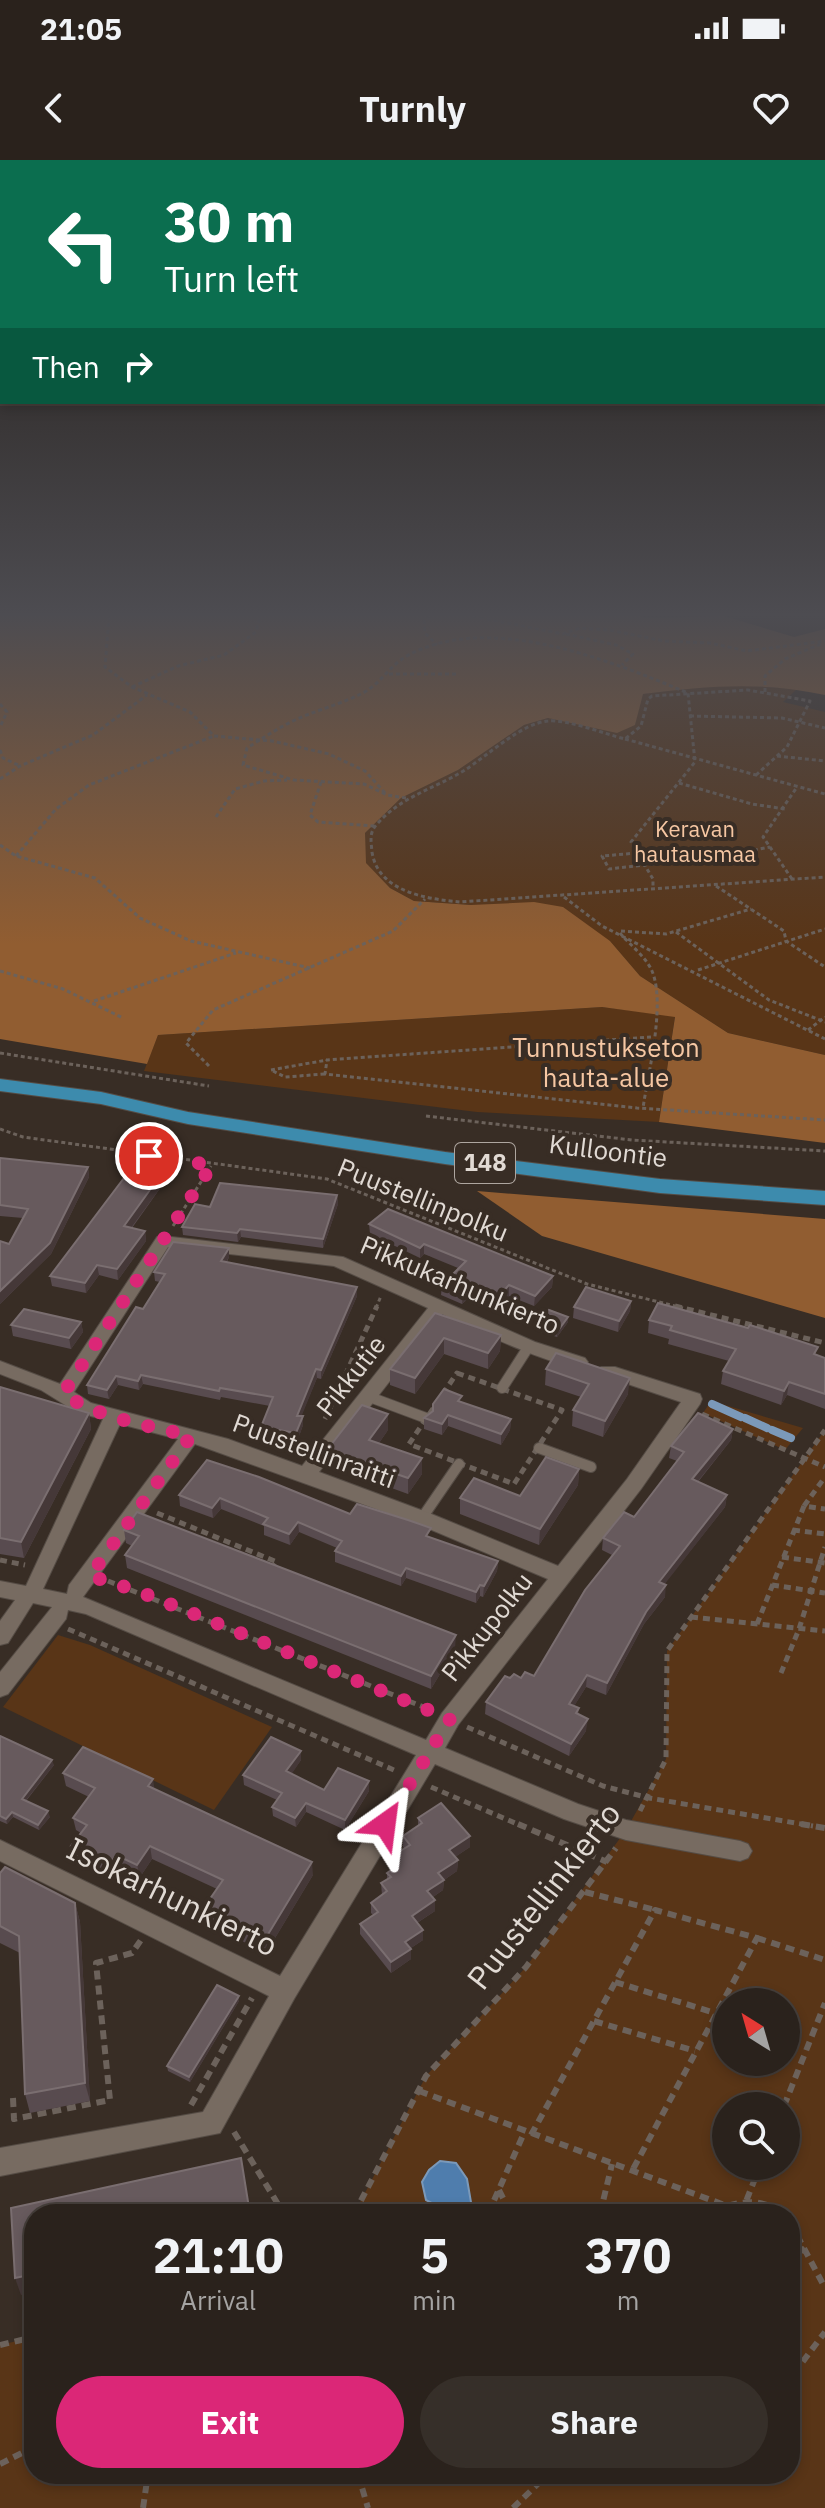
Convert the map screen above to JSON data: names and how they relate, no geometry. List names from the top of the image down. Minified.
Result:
{"streets":{"main road":["Kulloontie","148"],"street":["Pikkukarhunkierto","Pikkutie","Puustellinraitti","Pikkupolku","Isokarhunkierto"],"path":["Puustellinpolku","Puustellinkierto"]},"crossings":[["Pikkukarhunkierto","Pikkutie"],["Pikkukarhunkierto","Puustellinraitti"],["Pikkukarhunkierto","Pikkupolku"],["Pikkutie","Puustellinraitti"],["Puustellinraitti","Pikkupolku"],["Pikkupolku","Isokarhunkierto"]],"parks":["Keravan hautausmaa","Tunnustukseton hauta-alue"],"north":"top left","page":{"status":"21:05","header":"Turnly","turn":["30 m","Turn left"],"then":"Then","eta":["21:10","Arrival","5","min","370","m"],"buttons":["Exit","Share"]}}
